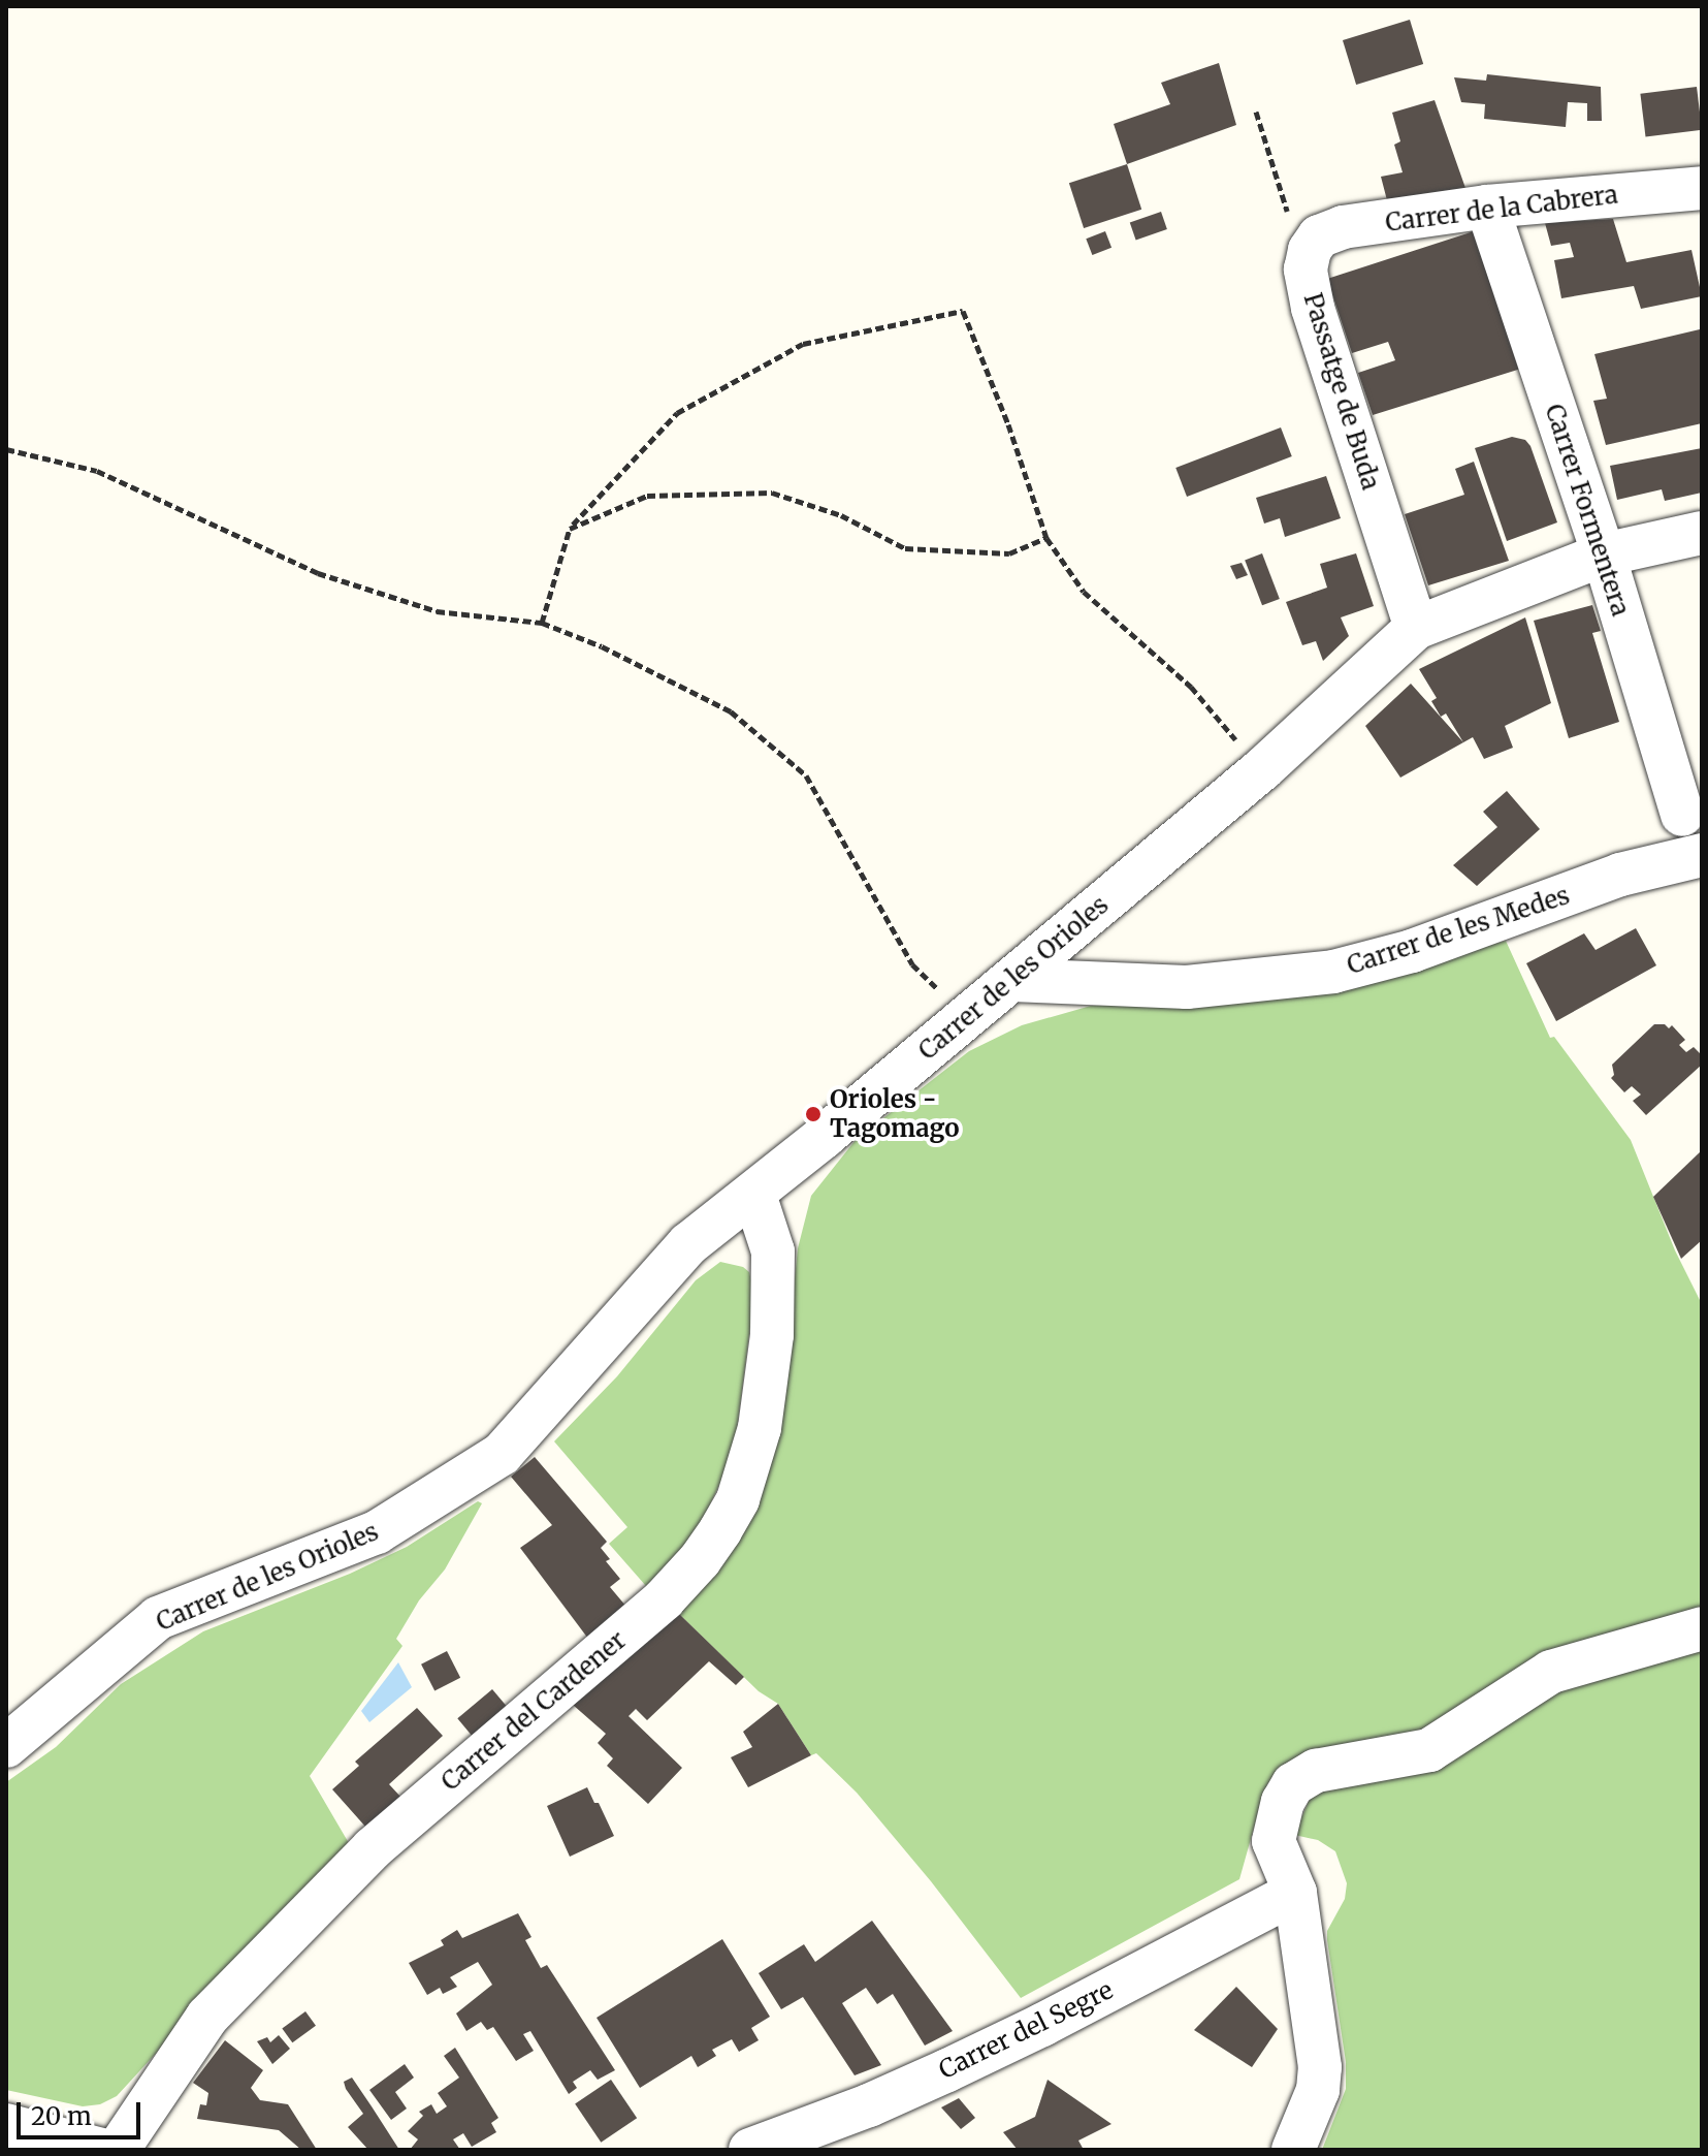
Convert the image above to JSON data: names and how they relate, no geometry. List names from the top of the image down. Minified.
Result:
{"streets":{"street":["Carrer de la Cabrera","Passatge de Buda","Carrer Formentera","Carrer de les Medes","Carrer de les Orioles","Carrer del Cardener","Carrer del Segre"]},"crossings":[["Carrer de la Cabrera","Passatge de Buda"],["Carrer de la Cabrera","Carrer Formentera"],["Passatge de Buda","Carrer de les Orioles"],["Carrer Formentera","Carrer de les Medes"],["Carrer Formentera","Carrer de les Orioles"],["Carrer de les Medes","Carrer de les Orioles"],["Carrer de les Orioles","Carrer del Cardener"]],"places":["Orioles - Tagomago"],"scale_bar":"20 m"}
